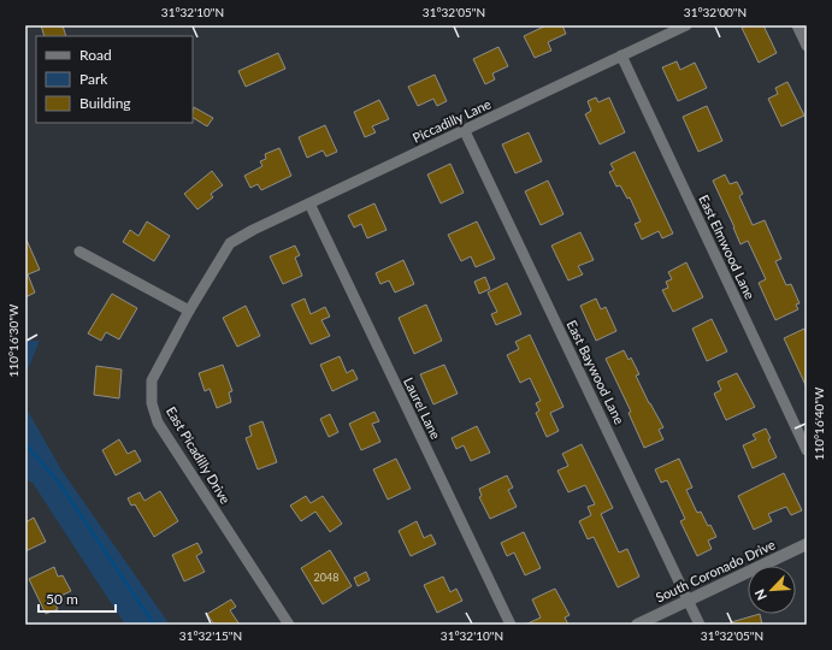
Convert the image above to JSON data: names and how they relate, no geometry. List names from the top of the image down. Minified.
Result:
{"streets":{"street":["Piccadilly Lane","East Elmwood Lane","East Baywood Lane","Laurel Lane","East Picadilly Drive","South Coronado Drive"]},"crossings":[["Piccadilly Lane","East Elmwood Lane"],["Piccadilly Lane","East Baywood Lane"],["Piccadilly Lane","Laurel Lane"],["Piccadilly Lane","East Picadilly Drive"],["East Baywood Lane","South Coronado Drive"]],"house_numbers":["2048"],"legend":["Road","Park","Building"],"scale_bar":"50 m","north":"bottom left","coordinates":["31°32'10\"N","31°32'05\"N","31°32'00\"N","110°16'30\"W","110°16'40\"W","31°32'15\"N"]}
